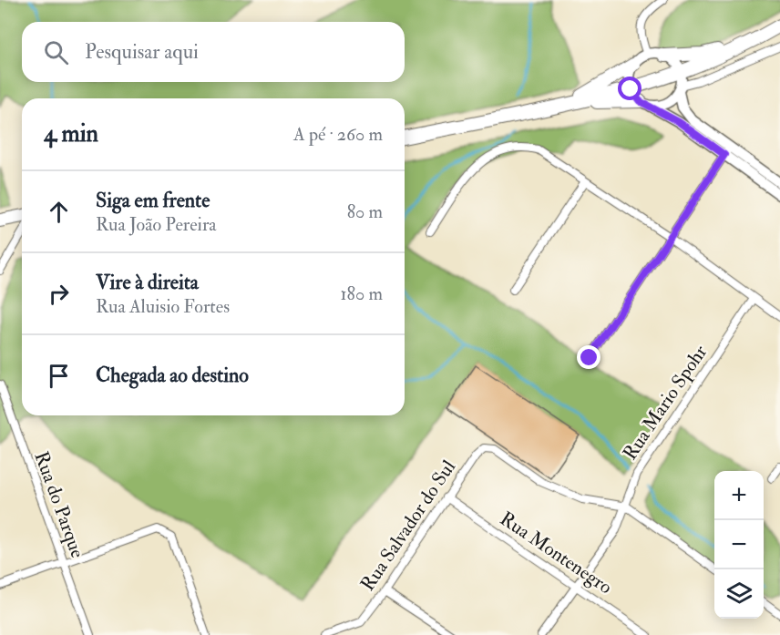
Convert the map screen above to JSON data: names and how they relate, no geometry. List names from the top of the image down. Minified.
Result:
{"streets":{"street":["Rua Mario Spohr","Rua do Parque","Rua Salvador do Sul","Rua Montenegro"]},"crossings":[["Rua Mario Spohr","Rua Salvador do Sul"],["Rua Mario Spohr","Rua Montenegro"],["Rua Salvador do Sul","Rua Montenegro"]],"page":{"search":"Pesquisar aqui","heading":["4 min","A pé · 260 m"],"list":[["Siga em frente","Rua João Pereira","80 m"],["Vire à direita","Rua Aluisio Fortes","180 m"],"Chegada ao destino"],"map_buttons":["+","−"]}}
